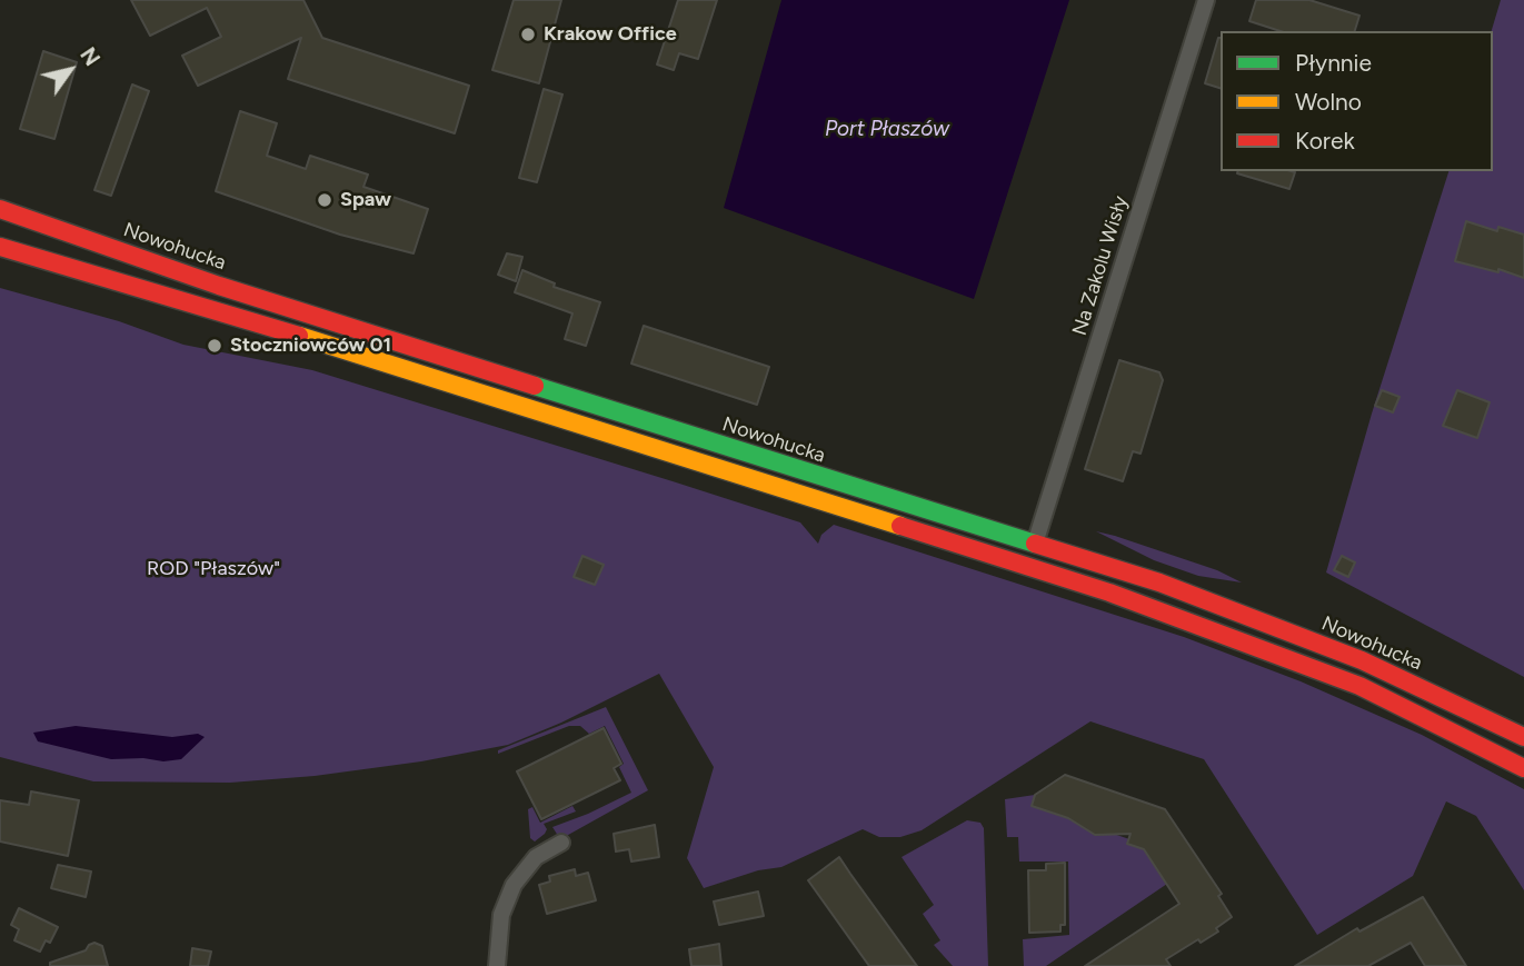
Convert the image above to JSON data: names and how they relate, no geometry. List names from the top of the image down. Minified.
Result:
{"streets":{"main road":["Nowohucka"],"street":["Na Zakolu Wisły"]},"crossings":[["Nowohucka","Na Zakolu Wisły"]],"water":["Port Płaszów"],"parks":["ROD \"Płaszów\""],"places":["Krakow Office","Spaw","Stoczniowców 01"],"legend":["Płynnie","Wolno","Korek"],"north":"top right"}
